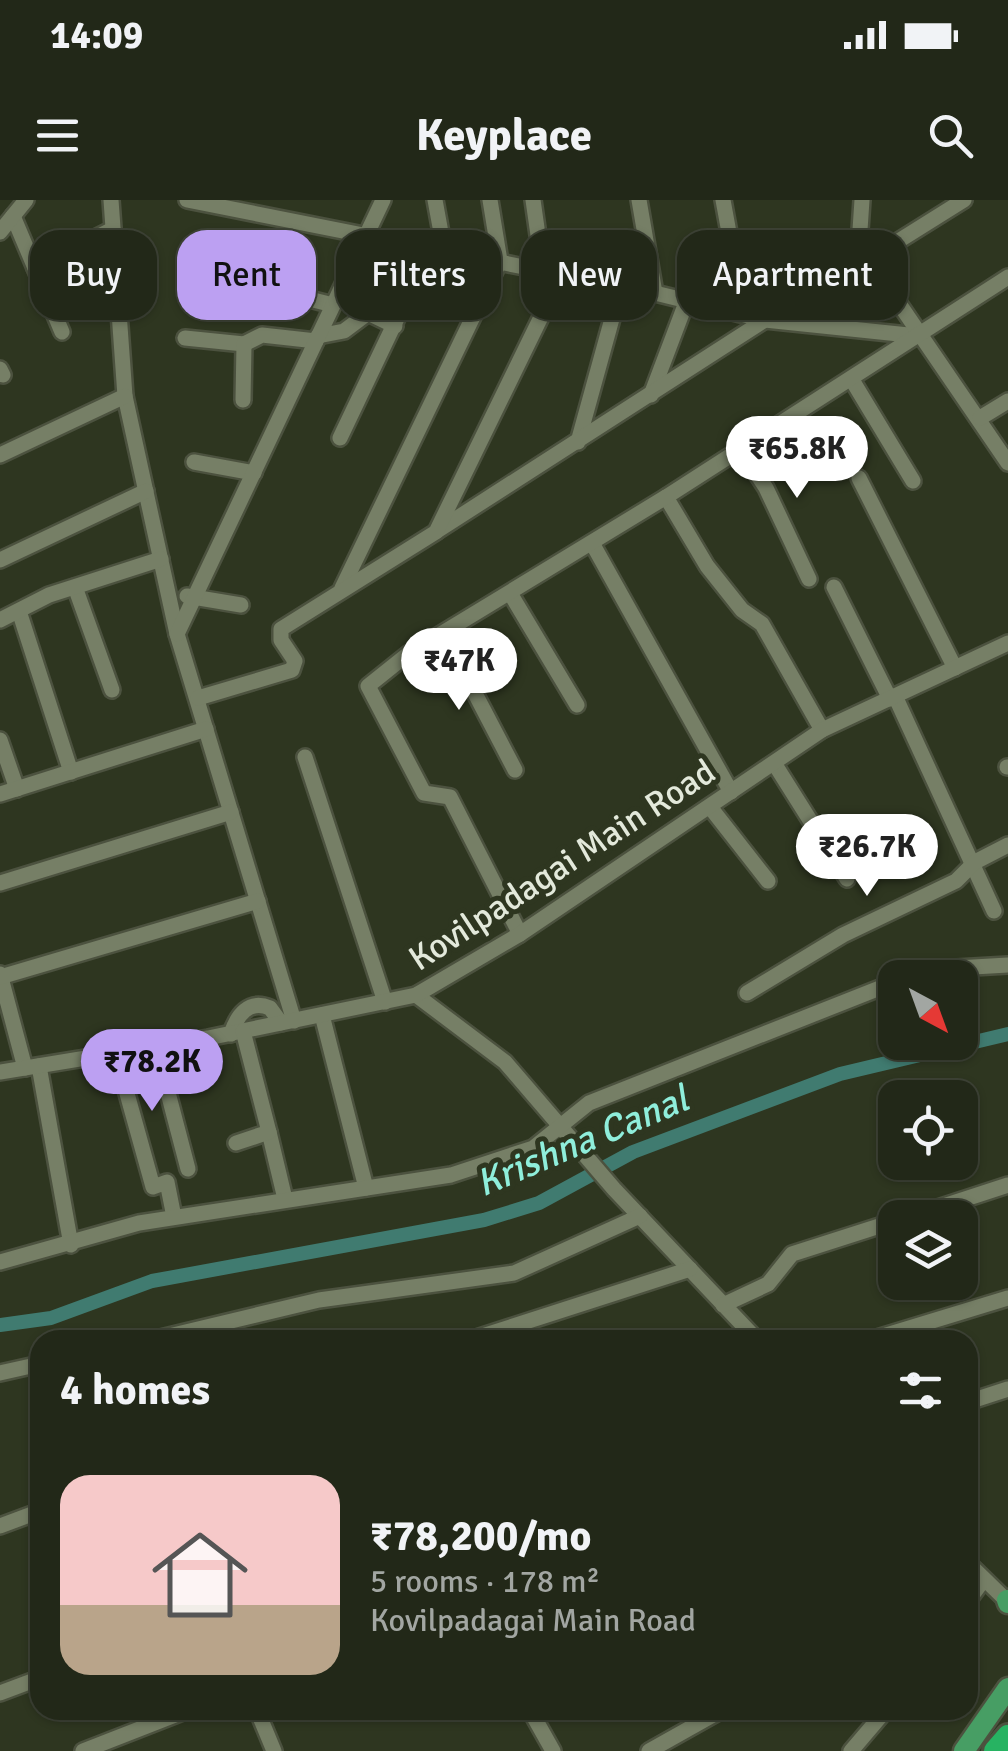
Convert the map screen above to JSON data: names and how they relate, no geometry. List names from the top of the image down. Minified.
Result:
{"streets":{"street":["Kovilpadagai Main Road"]},"water":["Krishna Canal"],"north":"bottom right","page":{"status":"14:09","header":"Keyplace","chip":["Buy","Rent","Filters","New","Apartment"],"price":["₹65.8K","₹47K","₹26.7K","₹78.2K"],"heading":"4 homes","list":[{"name":"₹78,200/mo","note":"5 rooms · 178 m² · Kovilpadagai Main Road"}]}}
